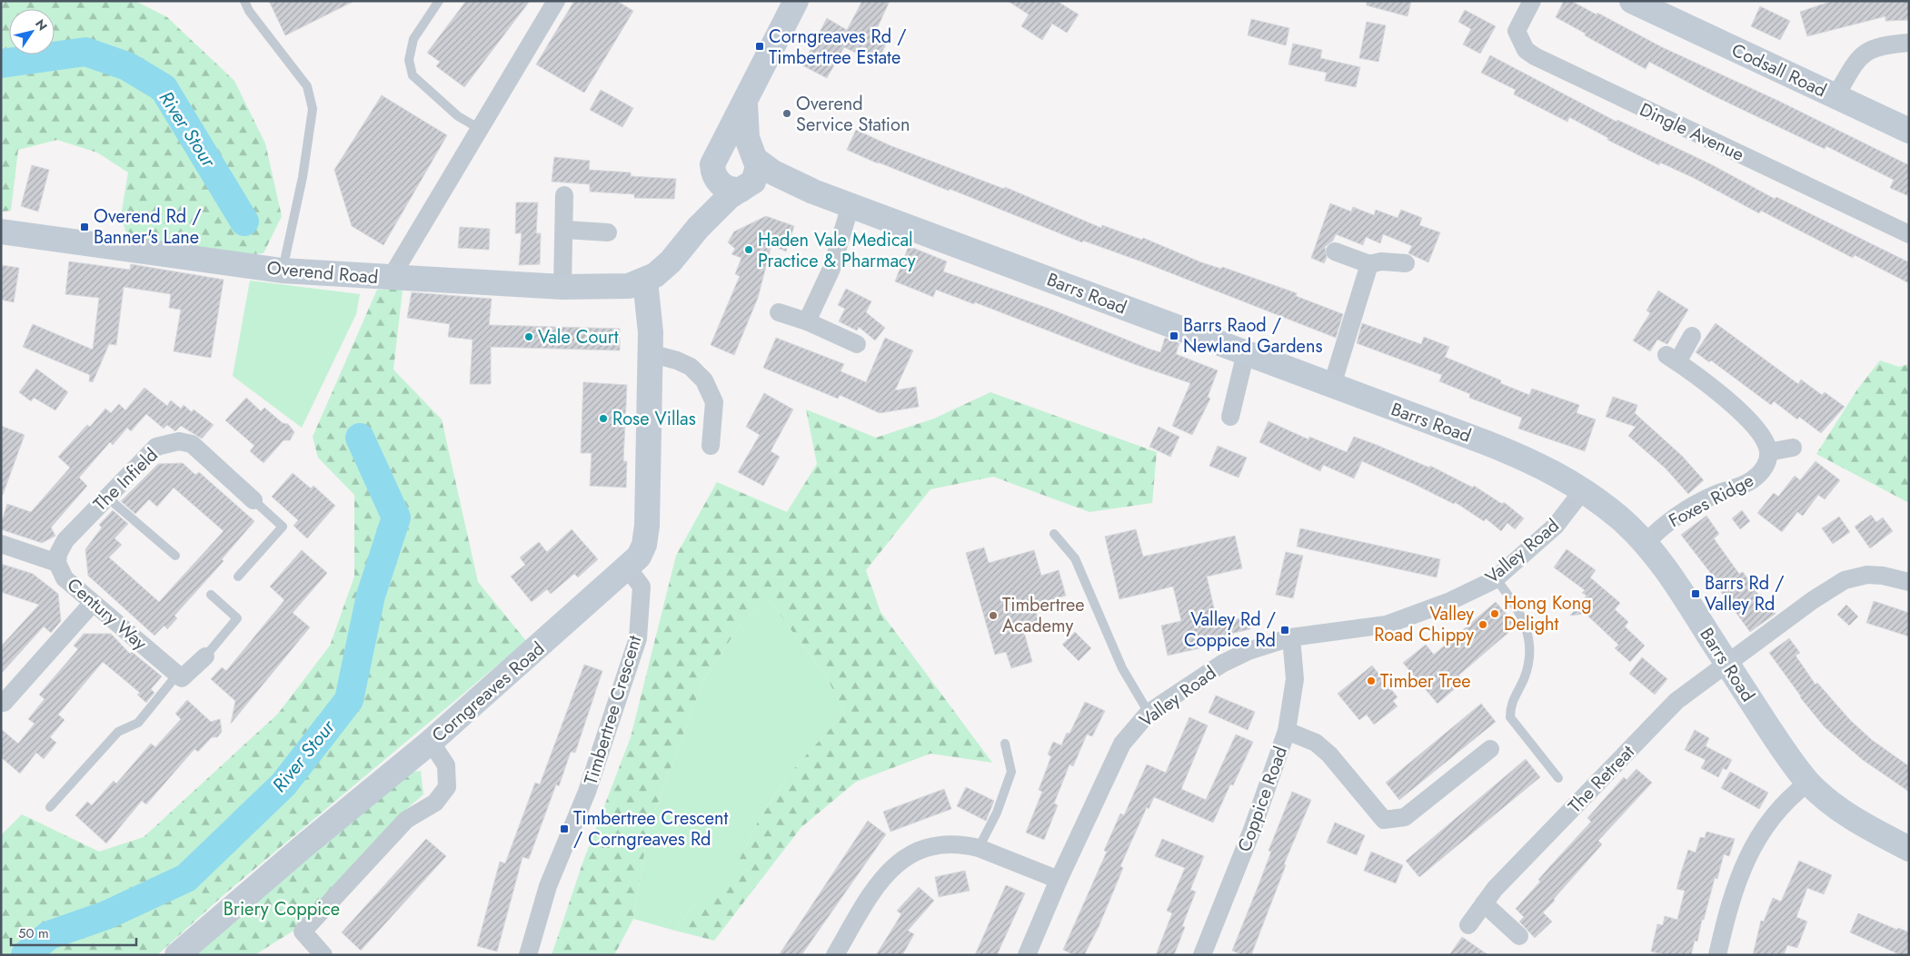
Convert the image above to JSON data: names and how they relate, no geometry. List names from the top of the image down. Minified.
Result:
{"streets":{"street":["Codsall Road","Dingle Avenue","Overend Road","Barrs Road","The Infield","Foxes Ridge","Valley Road","Century Way","Corngreaves Road","Timbertree Crescent","The Retreat","Coppice Road"]},"crossings":[["Overend Road","Corngreaves Road"],["Barrs Road","Foxes Ridge"],["Barrs Road","Valley Road"],["Barrs Road","The Retreat"],["The Infield","Century Way"],["Valley Road","Coppice Road"],["Corngreaves Road","Timbertree Crescent"]],"water":["River Stour"],"parks":["Briery Coppice"],"places":{"transit":["Corngreaves Rd / Timbertree Estate","Overend Rd / Banner's Lane","Barrs Raod / Newland Gardens","Barrs Rd / Valley Rd","Valley Rd / Coppice Rd","Timbertree Crescent / Corngreaves Rd"],"other":["Overend Service Station","Haden Vale Medical Practice & Pharmacy","Vale Court","Rose Villas","Hong Kong Delight","Timbertree Academy","Valley Road Chippy","Timber Tree"]},"scale_bar":"50 m","north":"top right"}
